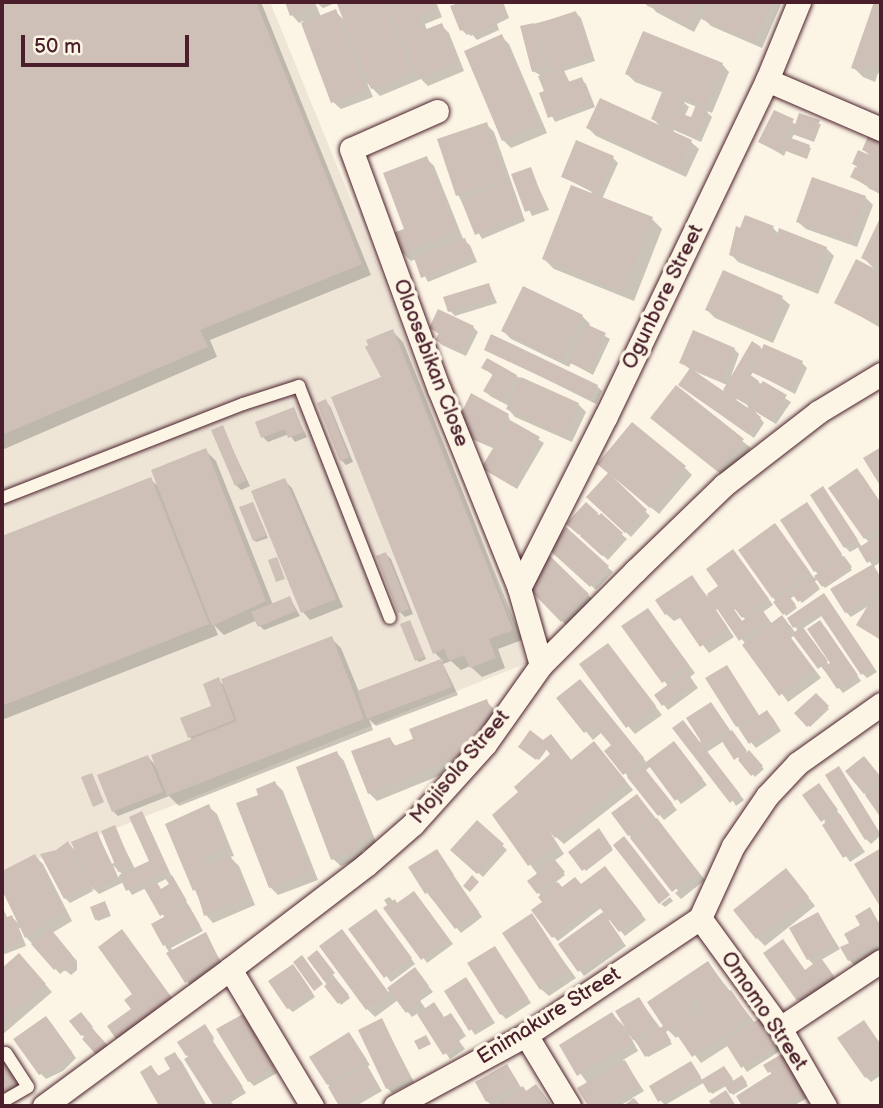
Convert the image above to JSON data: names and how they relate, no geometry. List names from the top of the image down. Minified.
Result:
{"streets":{"street":["Ogunbore Street","Olaosebikan Close","Mojisola Street","Omomo Street","Enimakure Street"]},"crossings":[["Ogunbore Street","Olaosebikan Close"],["Olaosebikan Close","Mojisola Street"],["Omomo Street","Enimakure Street"]],"scale_bar":"50 m"}
